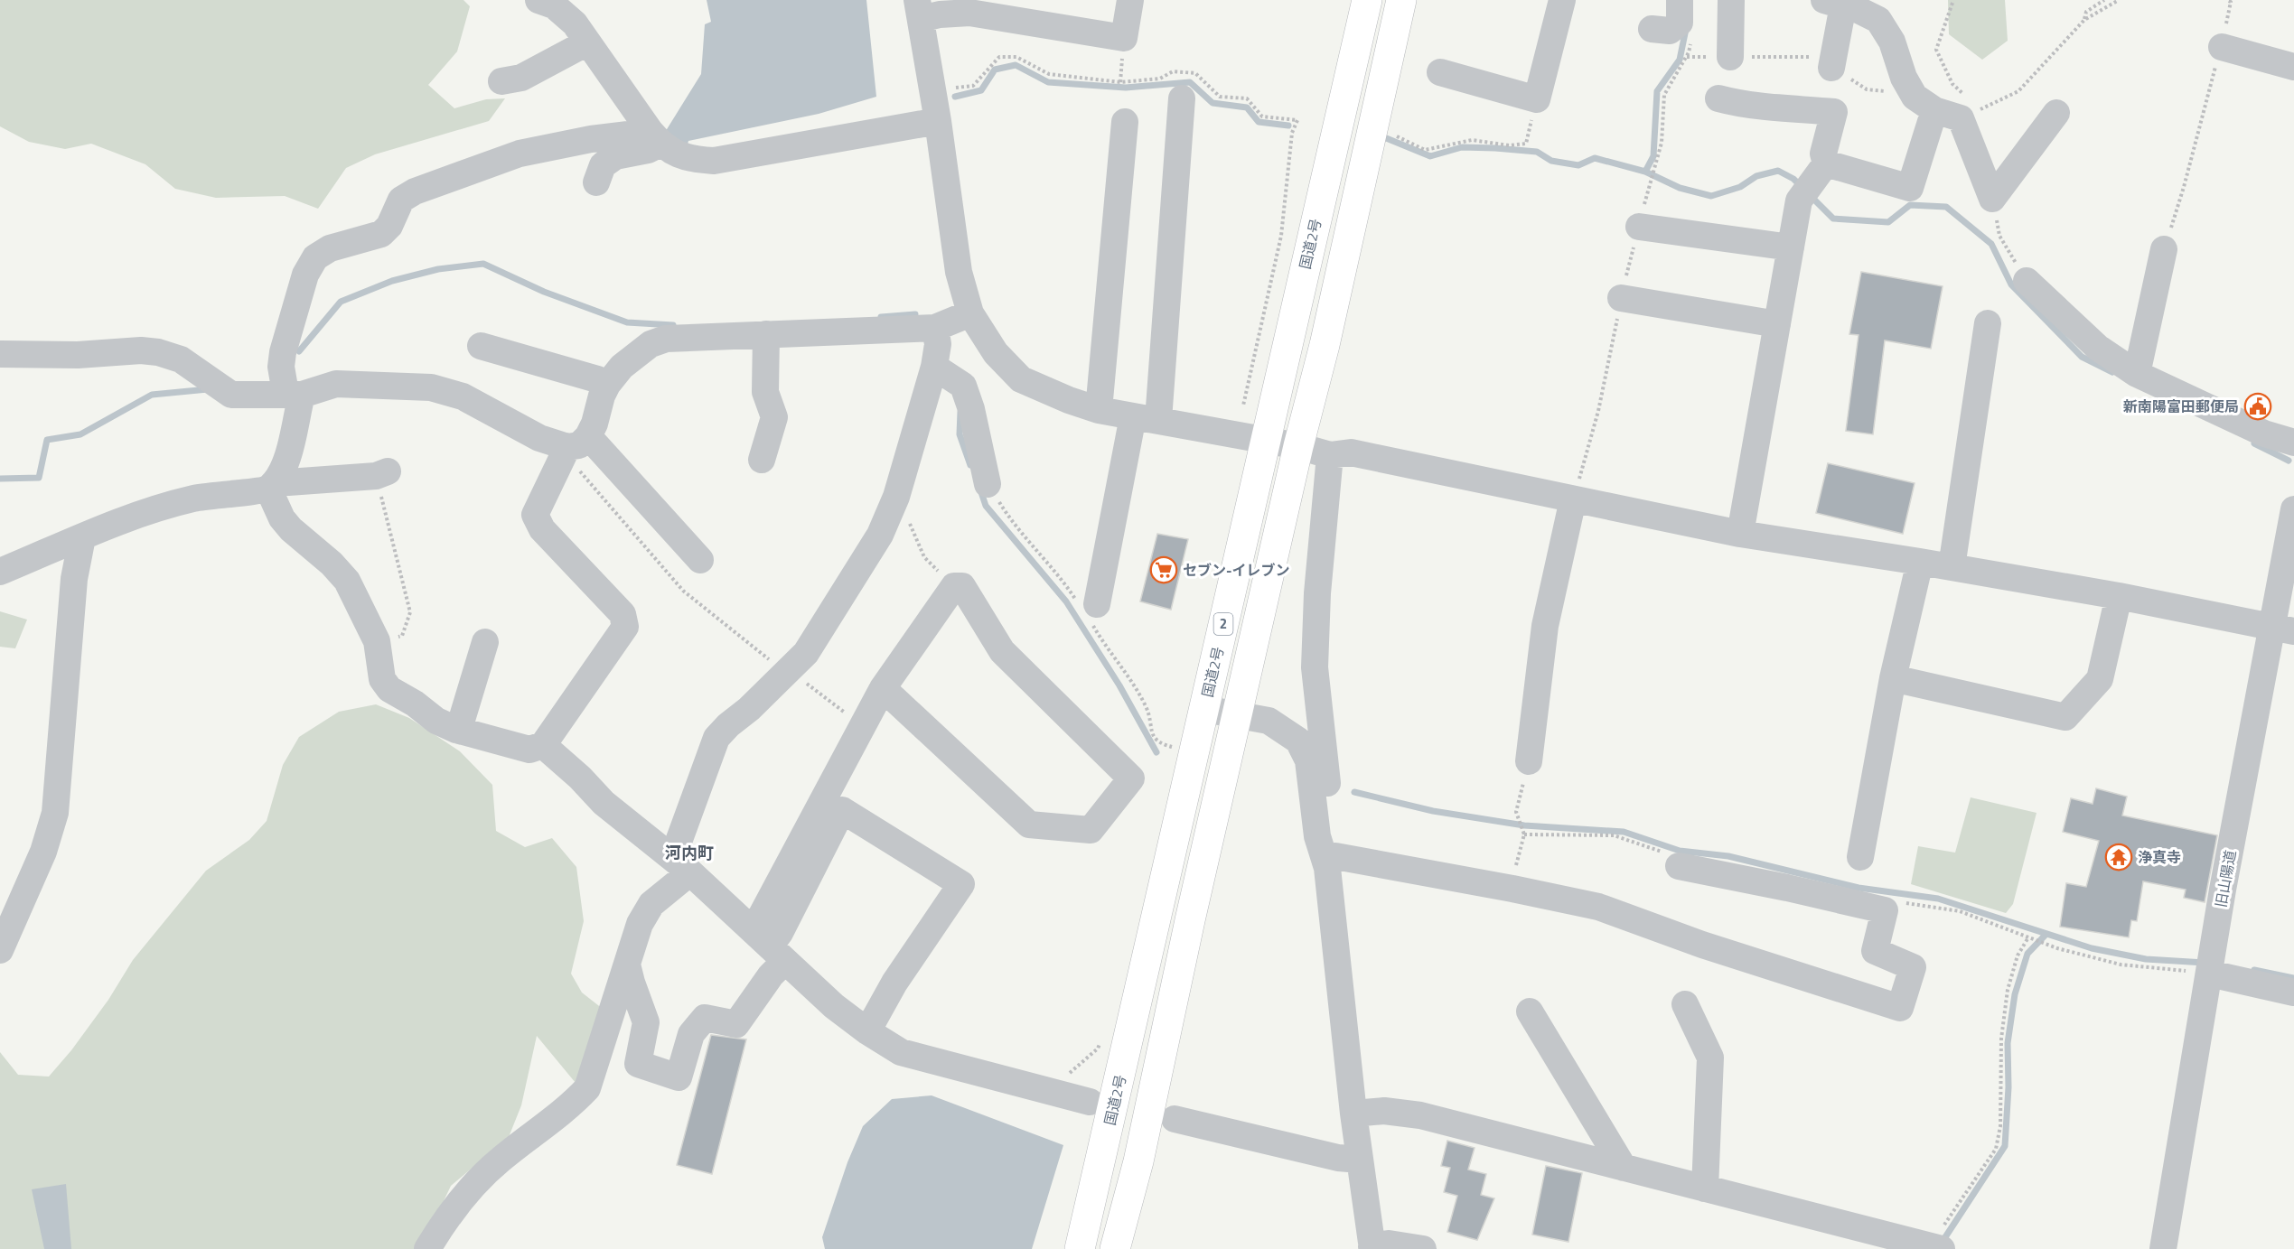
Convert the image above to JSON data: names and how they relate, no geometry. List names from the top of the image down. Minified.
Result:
{"streets":{"highway":["国道2号","2"],"street":["旧山陽道"]},"districts":["河内町"],"places":{"public building":["新南陽富田郵便局"],"supermarket":["セブン-イレブン"],"temple":["浄真寺"]}}
